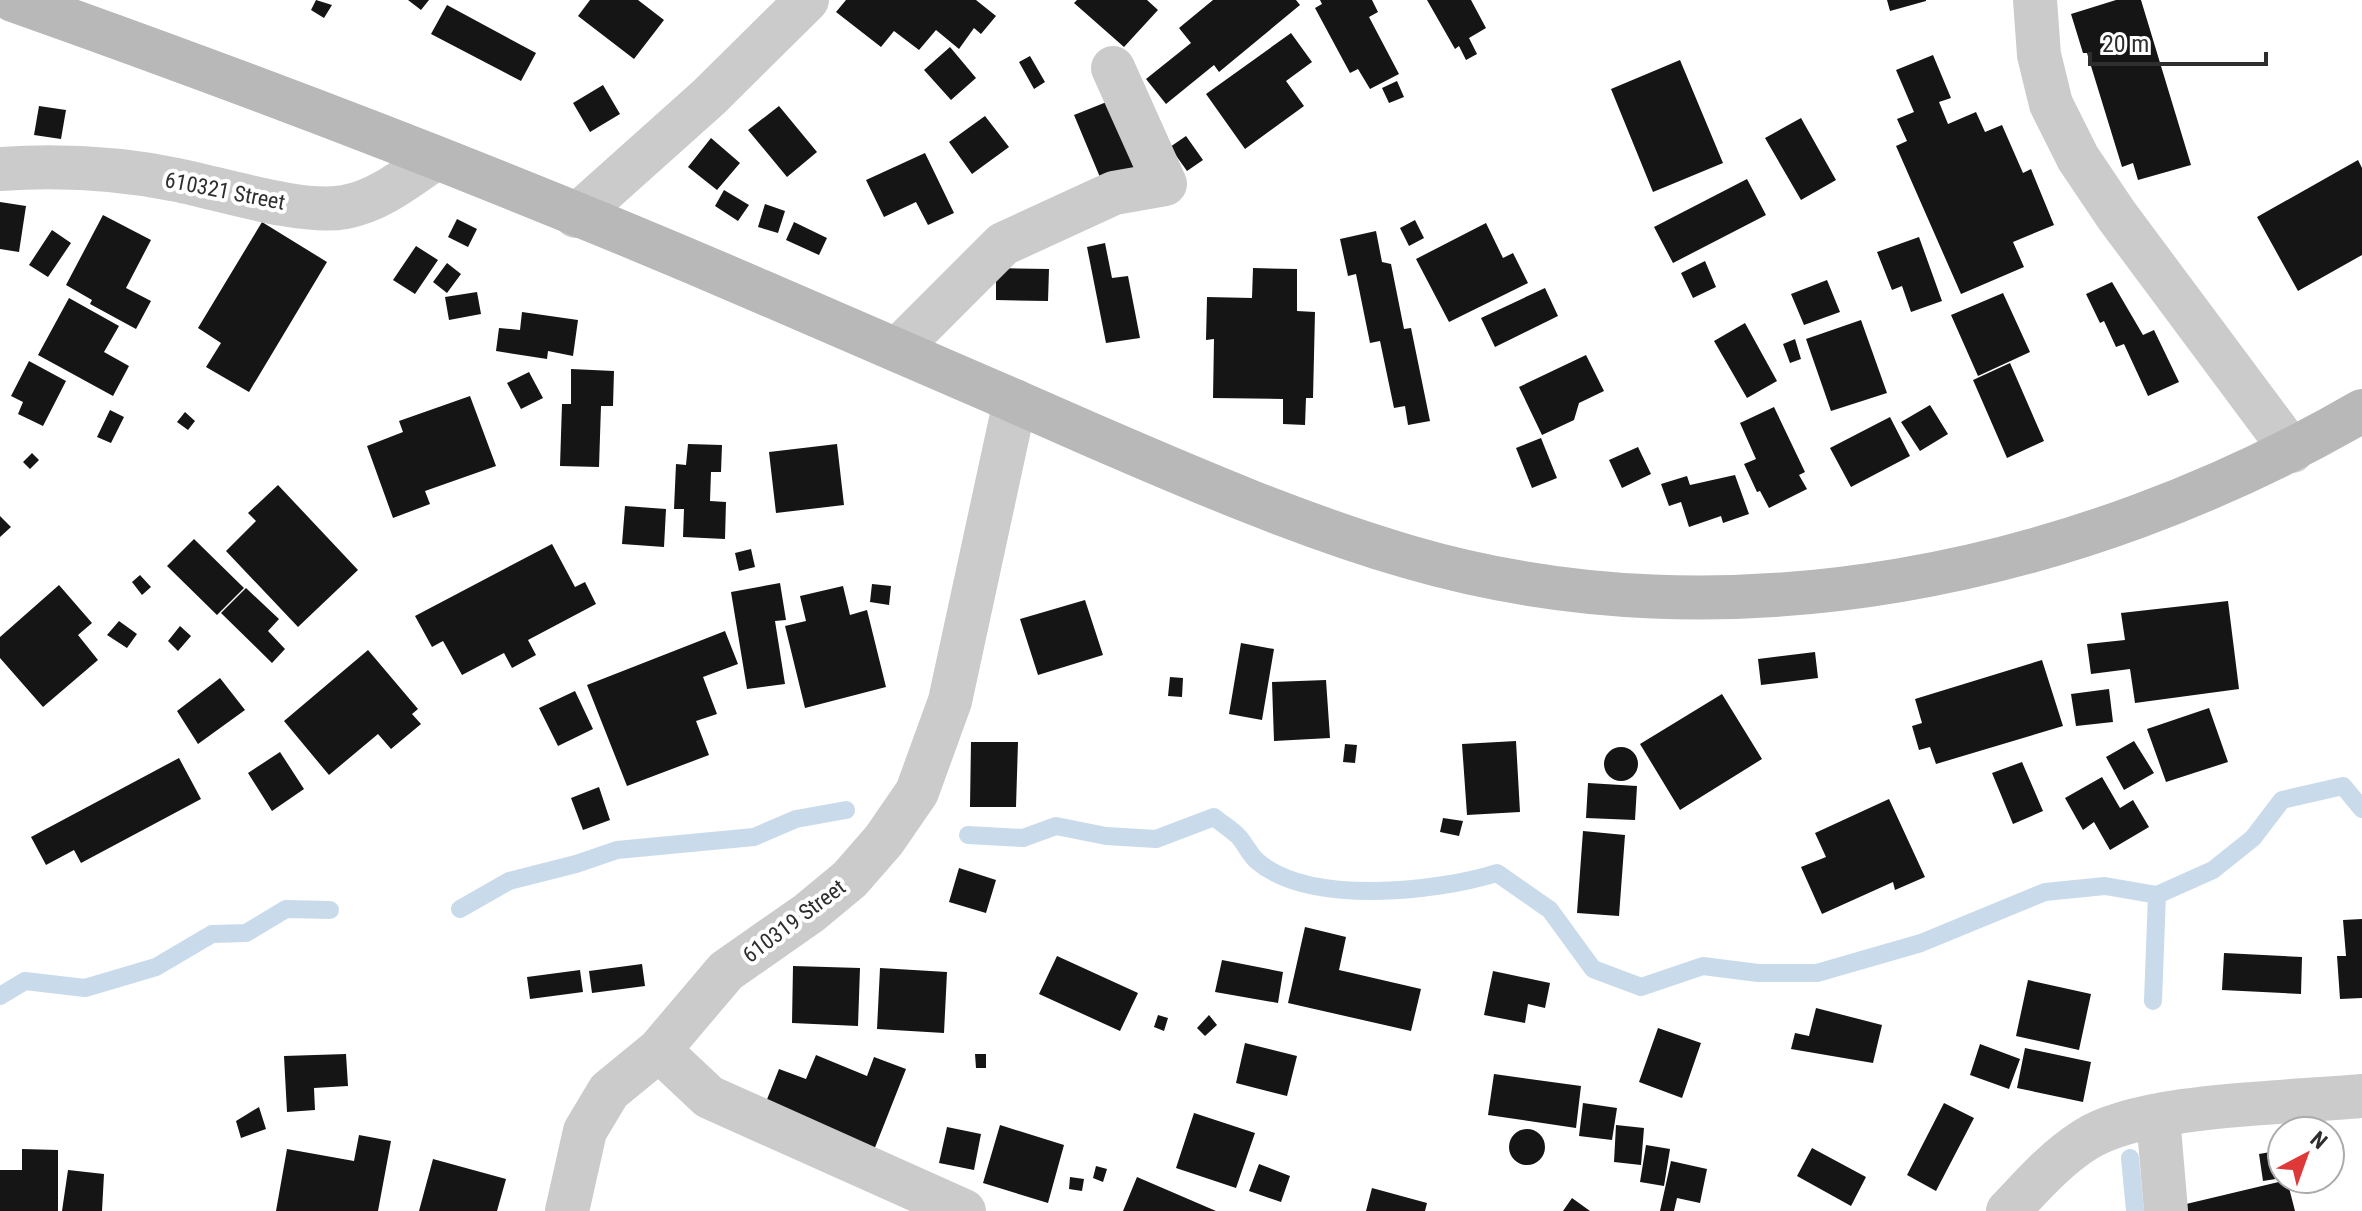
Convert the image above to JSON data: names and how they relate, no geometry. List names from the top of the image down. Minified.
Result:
{"streets":{"street":["610321 Street","610319 Street"]},"scale_bar":"20 m","north":"top right"}
